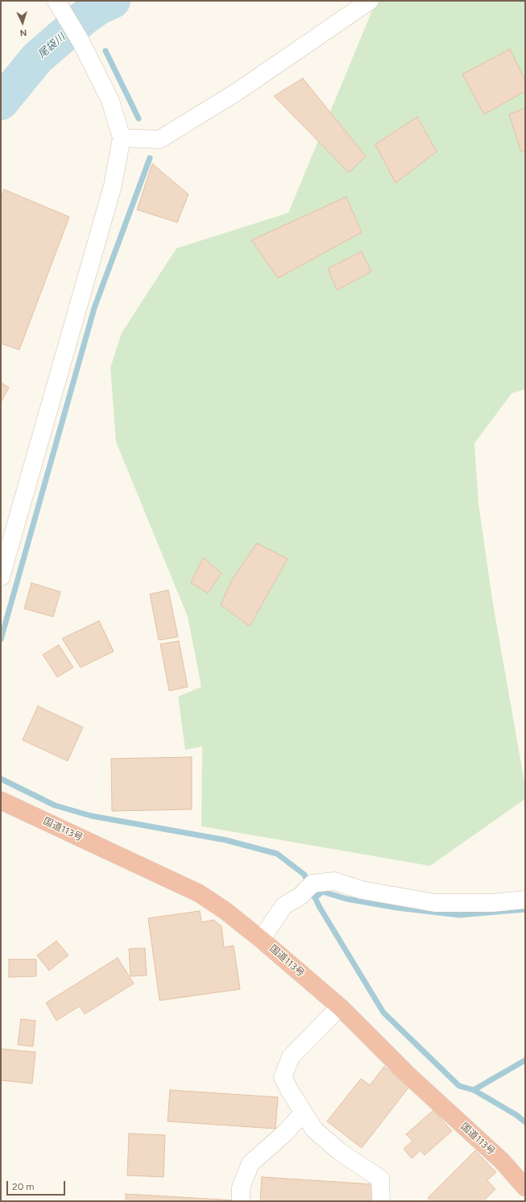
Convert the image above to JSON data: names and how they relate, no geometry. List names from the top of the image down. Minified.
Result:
{"streets":{"highway":["国道113号"]},"water":["尾袋川"],"scale_bar":"20 m","north":"bottom"}
